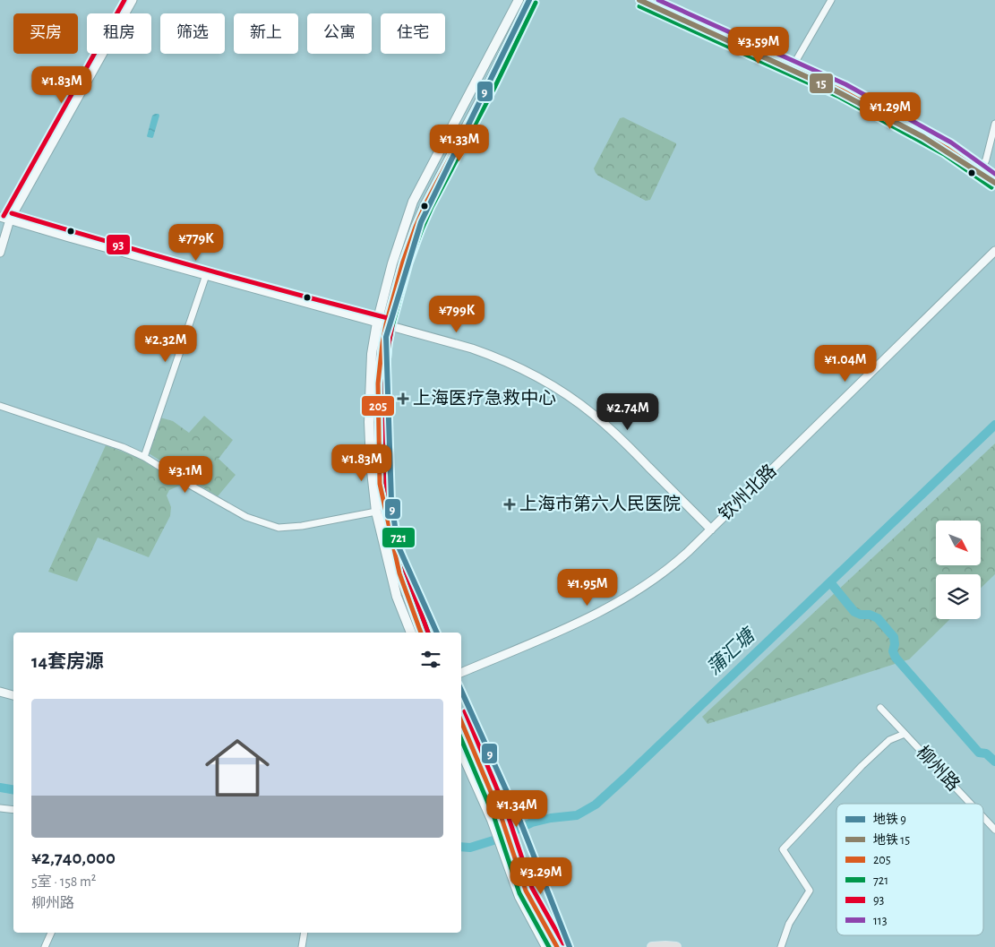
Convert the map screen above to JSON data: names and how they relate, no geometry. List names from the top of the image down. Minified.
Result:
{"streets":{"street":["钦州北路","柳州路"]},"water":["蒲汇塘"],"places":{"health":["上海医疗急救中心","上海市第六人民医院"]},"lines":["metro line 9","metro line 15","transit line 205","transit line 93","transit line 113","transit line 721"],"legend":["地铁 9","地铁 15","205","721","93","113"],"north":"bottom right","page":{"chip":["买房","租房","筛选","新上","公寓","住宅"],"price":["¥3.59M","¥1.83M","¥1.29M","¥1.33M","¥779K","¥799K","¥2.32M","¥1.04M","¥2.74M","¥1.83M","¥3.1M","¥1.95M","¥1.34M","¥3.29M"],"heading":"14套房源","list":[{"name":"¥2,740,000","note":"5室 · 158 m² · 柳州路"}]}}
